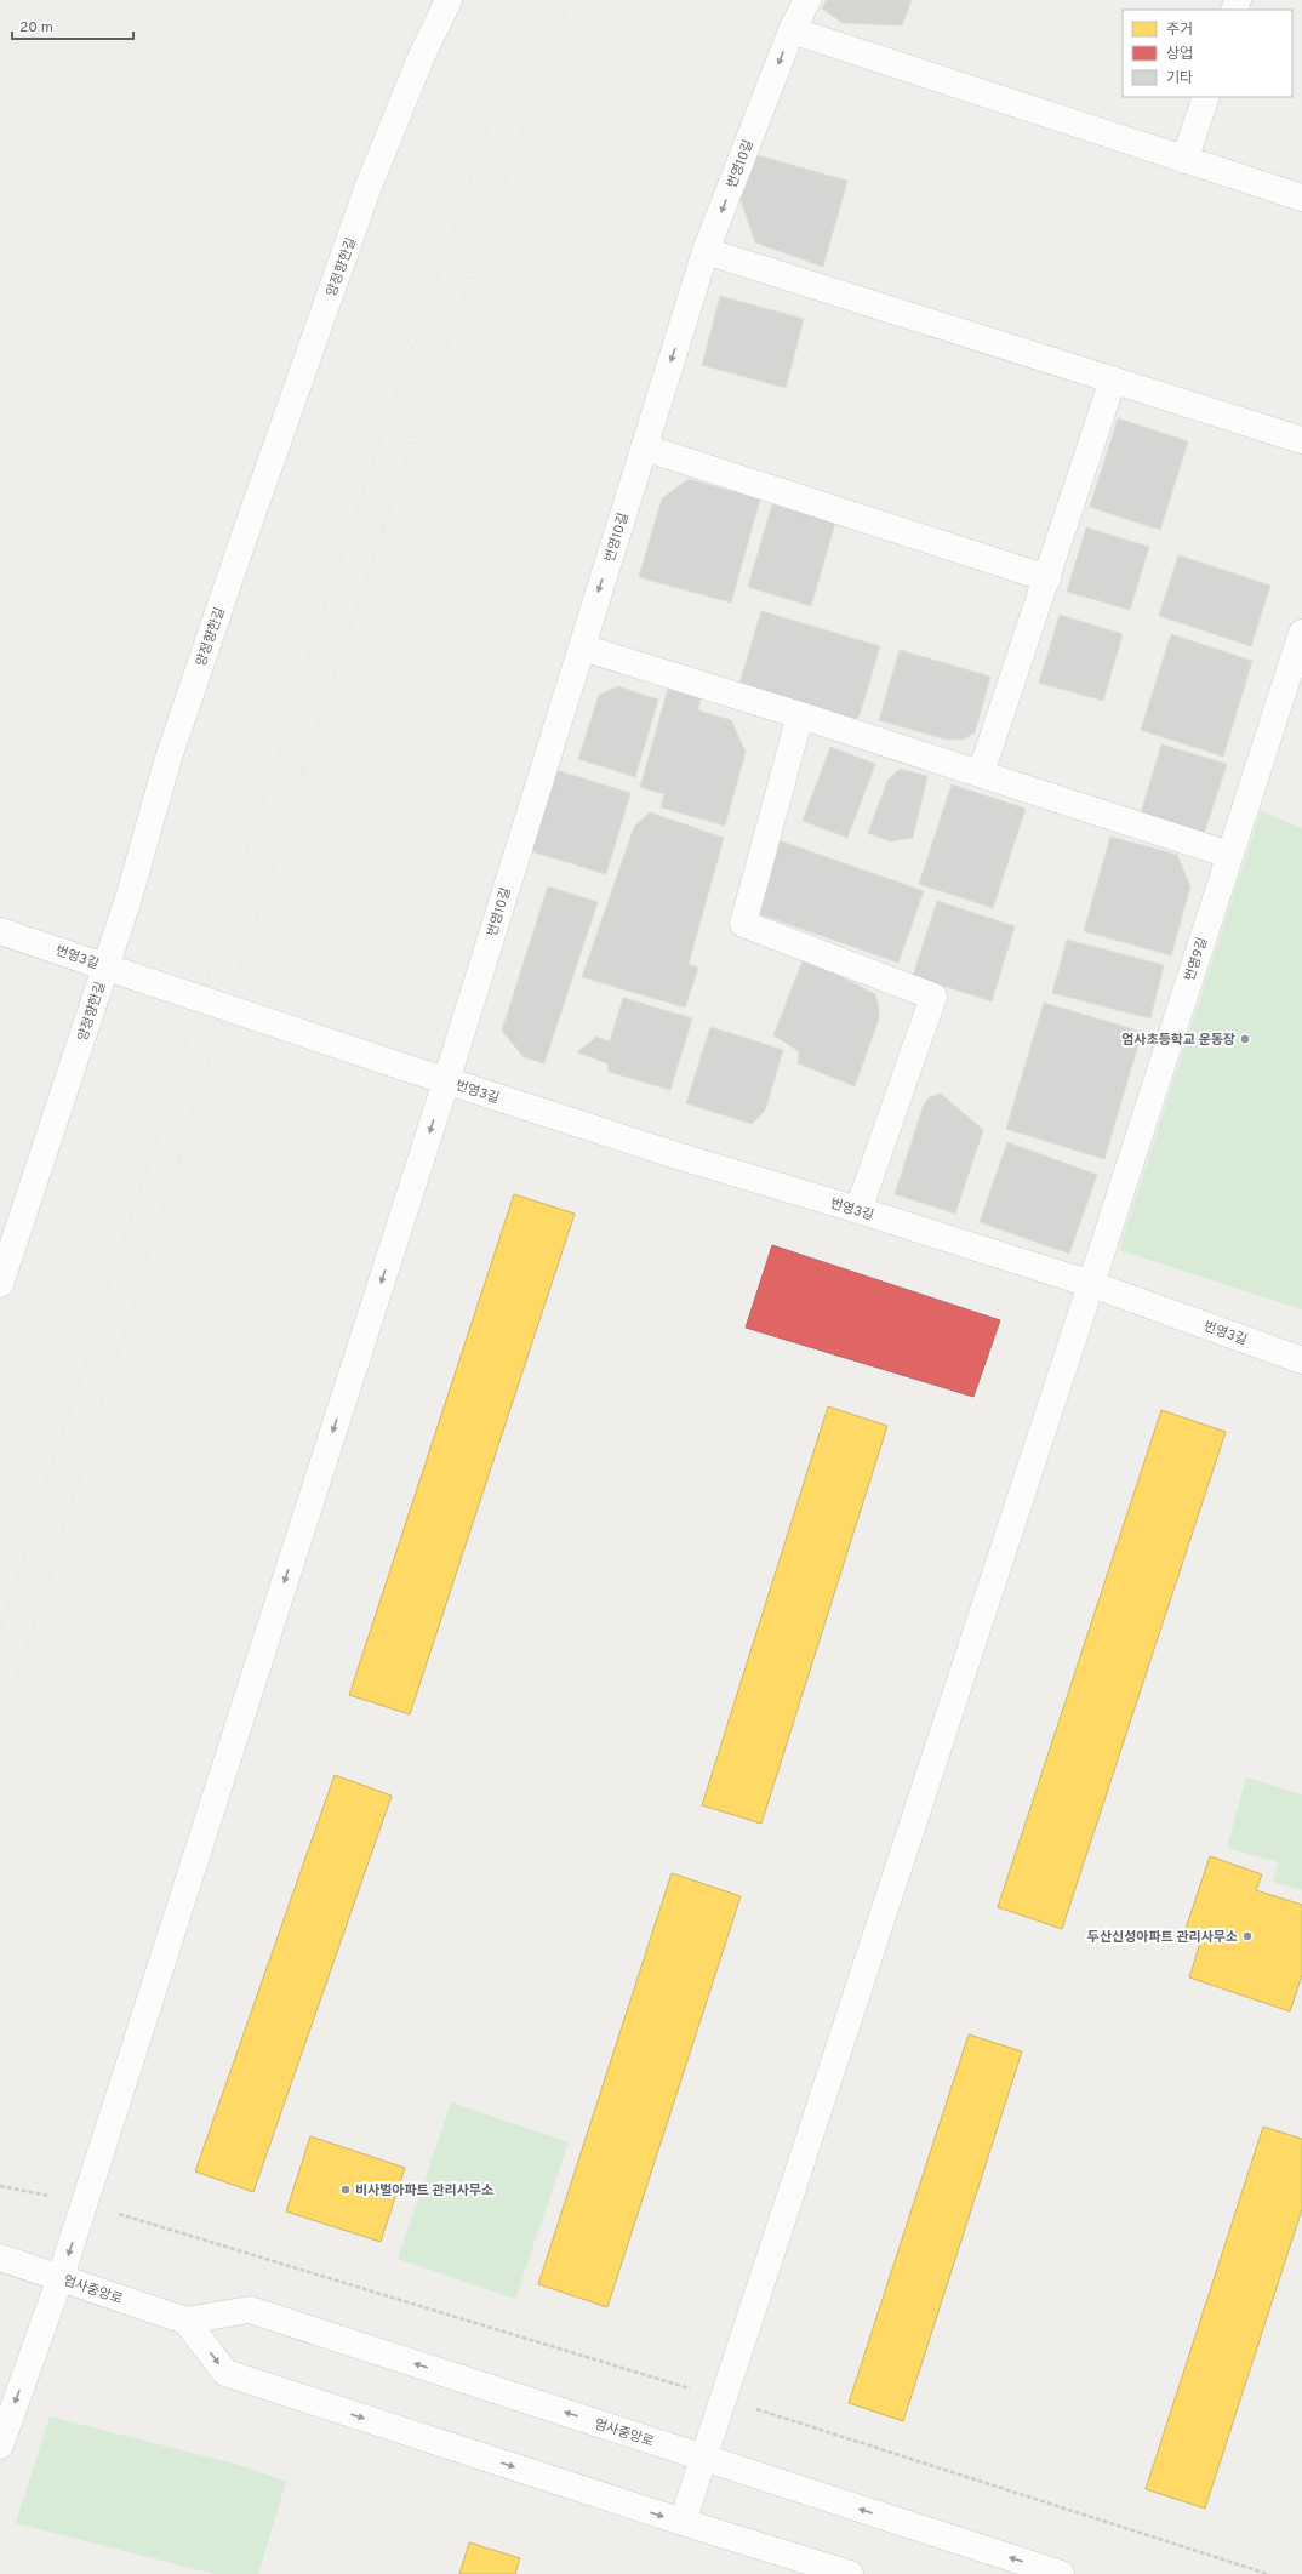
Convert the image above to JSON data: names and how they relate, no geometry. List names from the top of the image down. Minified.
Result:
{"streets":{"street":["번영10길","양정향한길","번영3길","번영9길","엄사중앙로"]},"crossings":[["번영10길","번영3길"],["번영10길","엄사중앙로"],["양정향한길","번영3길"],["번영3길","번영9길"],["번영9길","엄사중앙로"]],"one_way":["번영10길"],"places":["엄사초등학교 운동장","두산신성아파트 관리사무소","비사벌아파트 관리사무소"],"legend":["주거","상업","기타"],"scale_bar":"20 m"}
